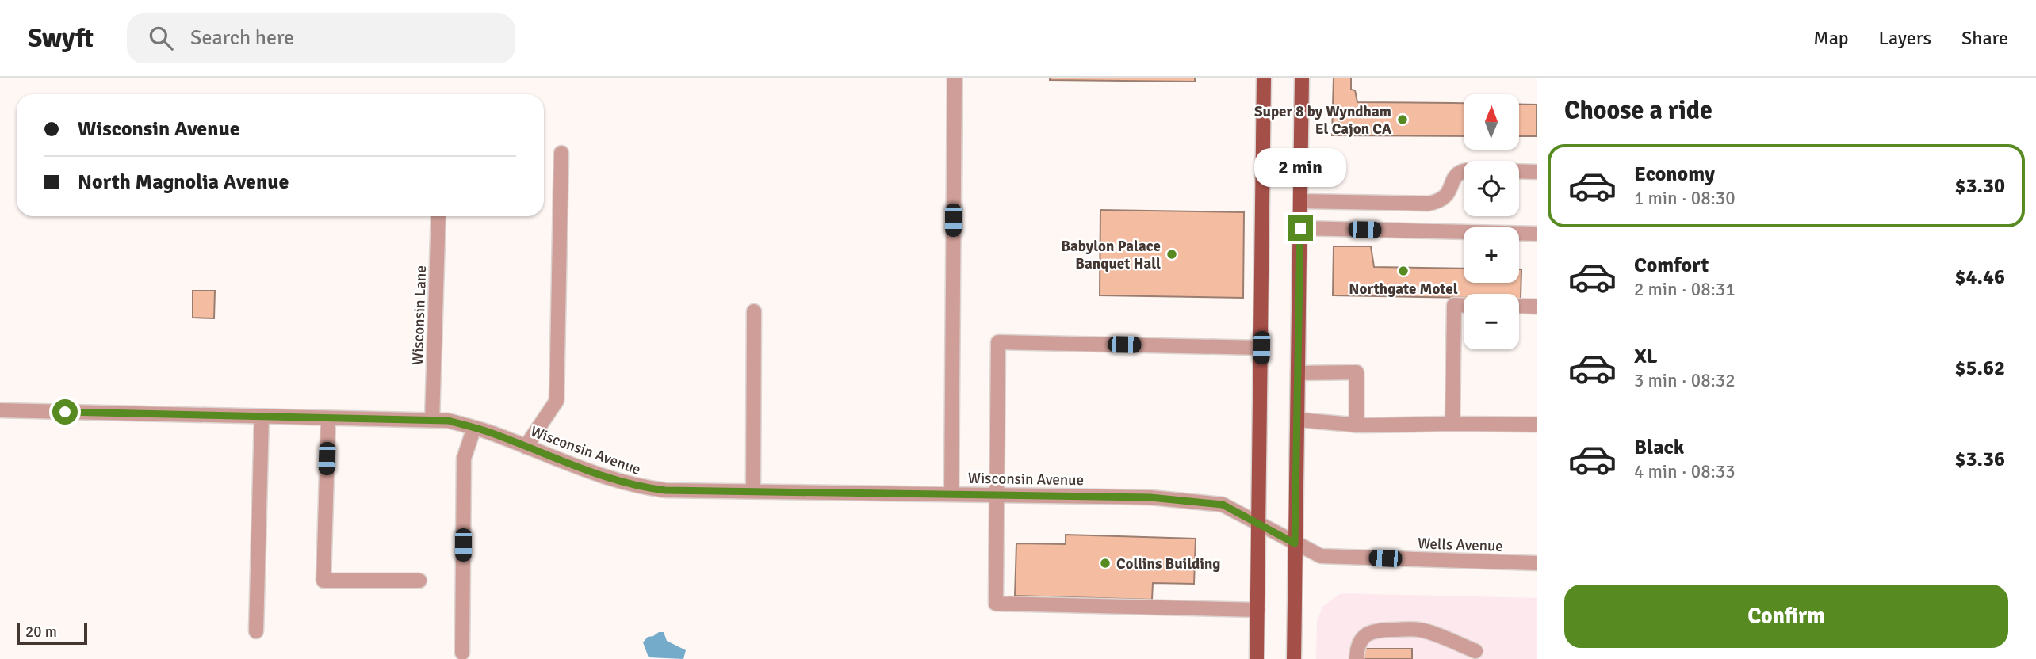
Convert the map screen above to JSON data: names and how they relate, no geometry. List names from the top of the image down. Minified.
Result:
{"streets":{"street":["Wisconsin Lane","Wisconsin Avenue","Wells Avenue"]},"crossings":[["Wisconsin Lane","Wisconsin Avenue"],["Wisconsin Avenue","Wells Avenue"]],"places":["Super 8 by Wyndham El Cajon CA","Babylon Palace Banquet Hall","Northgate Motel","Collins Building"],"scale_bar":"20 m","north":"top","page":{"header":"Swyft","search":"Search here","nav":["Map","Layers","Share"],"heading":"Choose a ride","map_buttons":["+","−"],"banner":["Wisconsin Avenue","North Magnolia Avenue"],"list":[{"name":"Economy","note":"1 min · 08:30","value":"$3.30"},{"name":"Comfort","note":"2 min · 08:31","value":"$4.46"},{"name":"XL","note":"3 min · 08:32","value":"$5.62"},{"name":"Black","note":"4 min · 08:33","value":"$3.36"}],"bubble":"2 min","buttons":"Confirm","scale":"20 m"}}
